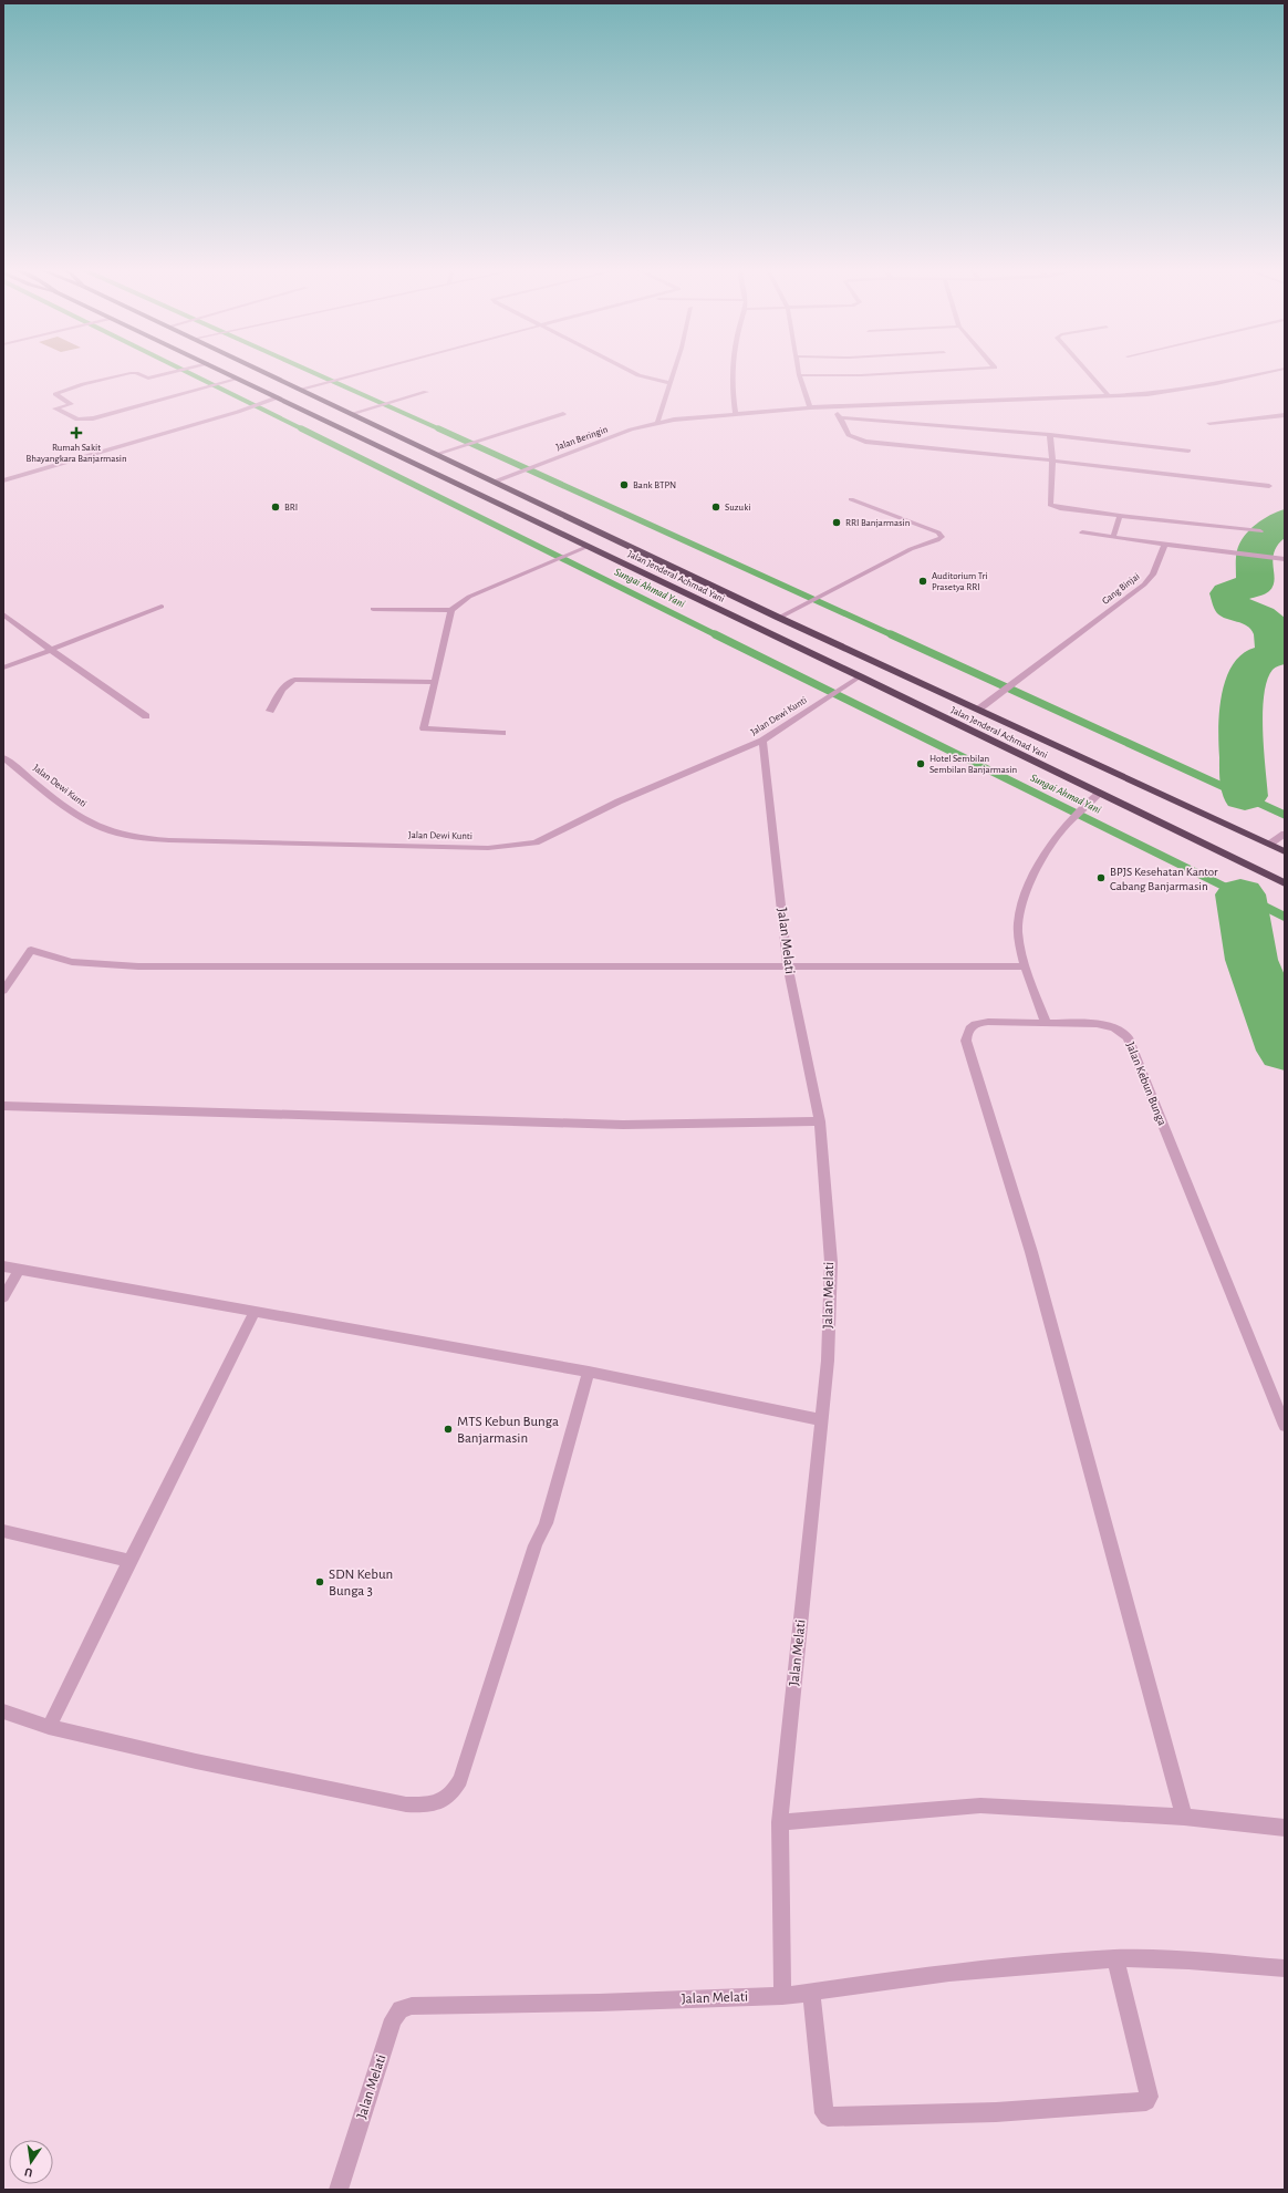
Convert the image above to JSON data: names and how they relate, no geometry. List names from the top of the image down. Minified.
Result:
{"streets":{"highway":["Jalan Jenderal Achmad Yani"],"street":["Jalan Beringin","Gang Binjai","Jalan Dewi Kunti","Jalan Melati","Jalan Kebun Bunga"]},"crossings":[["Jalan Beringin","Jalan Jenderal Achmad Yani"],["Jalan Jenderal Achmad Yani","Gang Binjai"],["Jalan Jenderal Achmad Yani","Jalan Dewi Kunti"],["Jalan Dewi Kunti","Jalan Melati"]],"water":["Sungai Ahmad Yani"],"places":{"health":["Rumah Sakit Bhayangkara Banjarmasin"],"other":["Bank BTPN","BRI","Suzuki","RRI Banjarmasin","Auditorium Tri Prasetya RRI","Hotel Sembilan Sembilan Banjarmasin","BPJS Kesehatan Kantor Cabang Banjarmasin","MTS Kebun Bunga Banjarmasin","SDN Kebun Bunga 3"]},"north":"bottom"}
